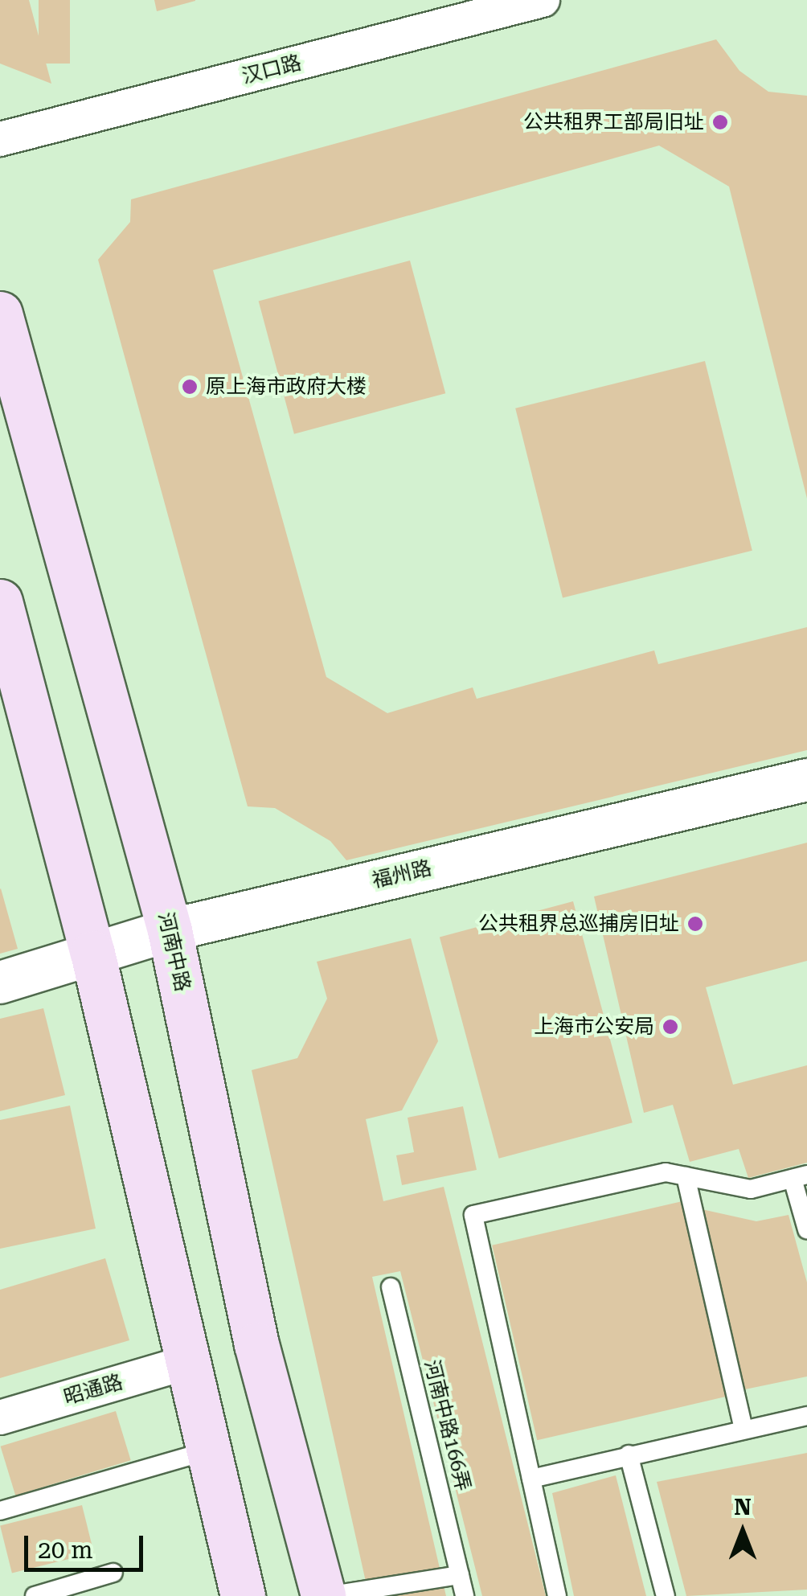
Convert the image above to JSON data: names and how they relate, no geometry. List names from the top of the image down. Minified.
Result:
{"streets":{"main road":["河南中路"],"street":["汉口路","福州路","昭通路"],"lane":["河南中路166弄"]},"crossings":[["福州路","河南中路"]],"places":["公共租界工部局旧址","原上海市政府大楼","公共租界总巡捕房旧址","上海市公安局"],"scale_bar":"20 m","north":"top"}
